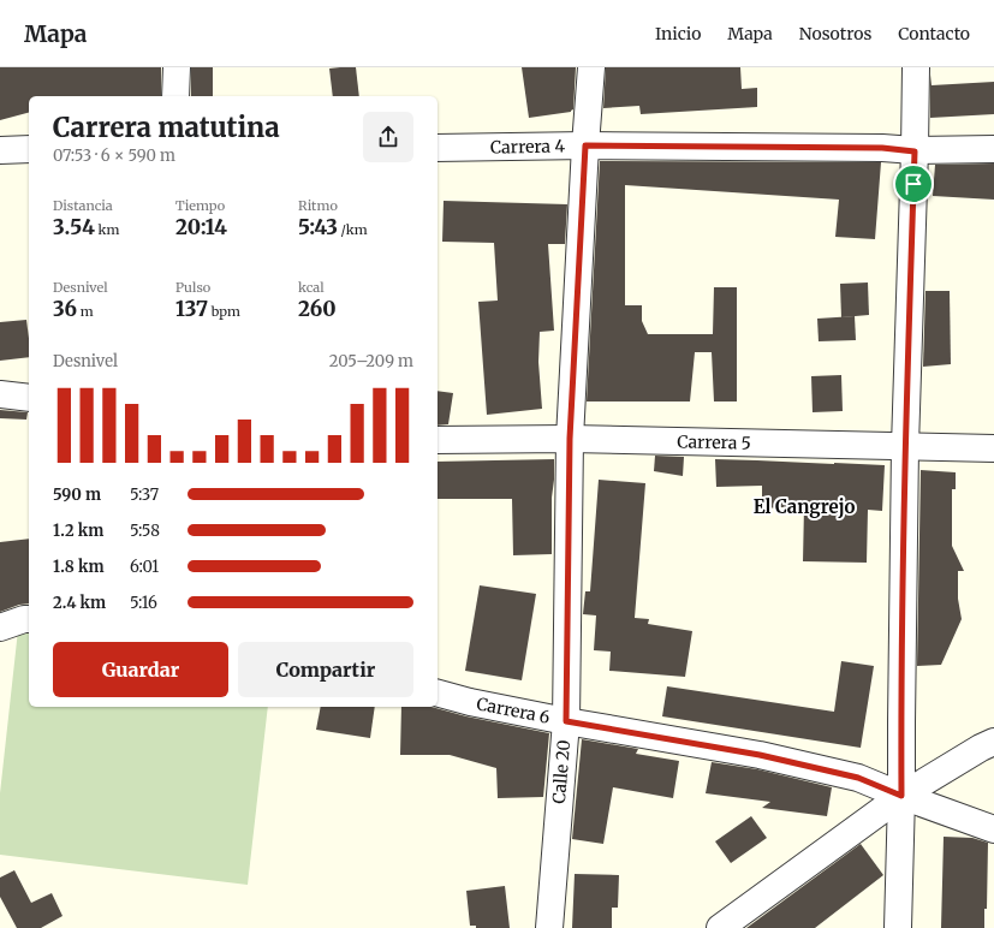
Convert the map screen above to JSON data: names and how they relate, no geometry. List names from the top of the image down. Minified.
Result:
{"streets":{"street":["Carrera 4","Carrera 5","Carrera 6","Calle 20"]},"crossings":[["Carrera 4","Calle 20"],["Carrera 5","Calle 20"],["Carrera 6","Calle 20"]],"districts":["El Cangrejo"],"page":{"header":"Mapa","nav":["Inicio","Mapa","Nosotros","Contacto"],"heading":["Carrera matutina","07:53 · 6 × 590 m"],"stats":[["Distancia","3.54 km"],["Tiempo","20:14"],["Ritmo","5:43 /km"],["Desnivel","36 m"],["Pulso","137 bpm"],["kcal","260"]],"chart":["Desnivel","205–209 m"],"list":[{"name":"590 m","note":"5:37"},{"name":"1.2 km","note":"5:58"},{"name":"1.8 km","note":"6:01"},{"name":"2.4 km","note":"5:16"}],"buttons":["Guardar","Compartir"]}}
